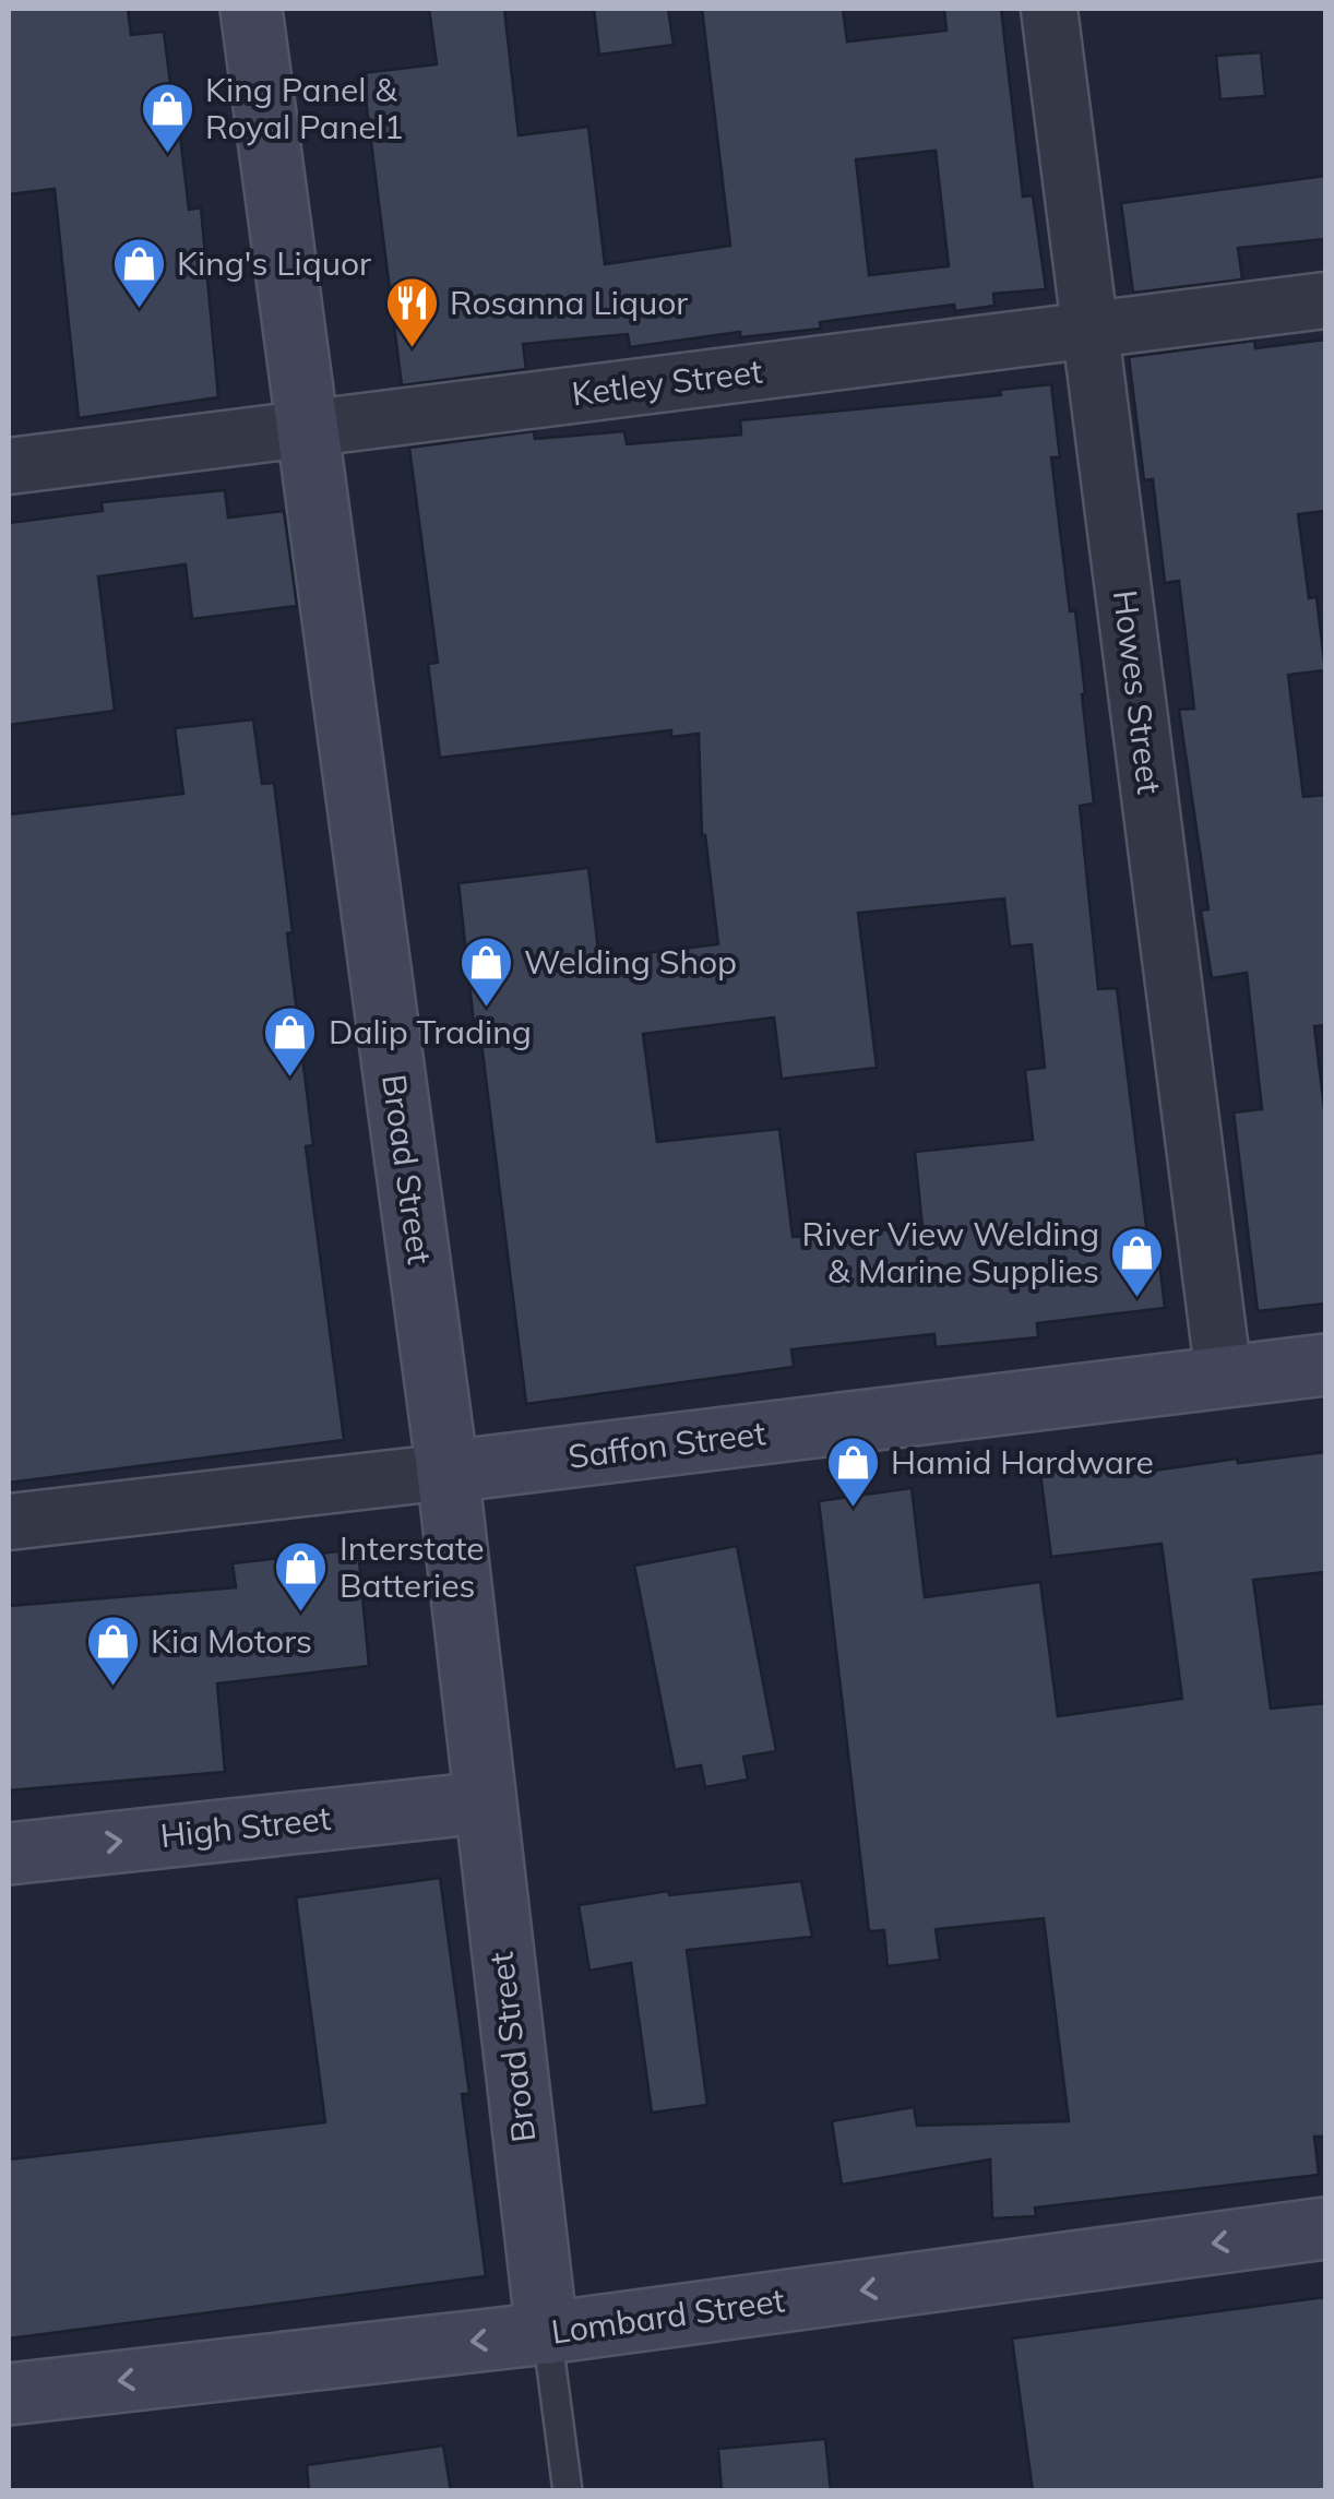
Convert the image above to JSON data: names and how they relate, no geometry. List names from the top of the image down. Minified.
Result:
{"streets":{"main road":["Broad Street","Saffon Street","High Street","Lombard Street"],"street":["Ketley Street","Howes Street"]},"crossings":[["Ketley Street","Howes Street"],["Ketley Street","Broad Street"],["Howes Street","Saffon Street"],["Broad Street","Saffon Street"],["Broad Street","High Street"],["Broad Street","Lombard Street"]],"one_way":["High Street","Lombard Street"],"places":{"shop":["King Panel & Royal Panel1","King's Liquor","Welding Shop","Dalip Trading","River View Welding & Marine Supplies","Hamid Hardware","Interstate Batteries","Kia Motors"],"restaurant":["Rosanna Liquor"]}}
